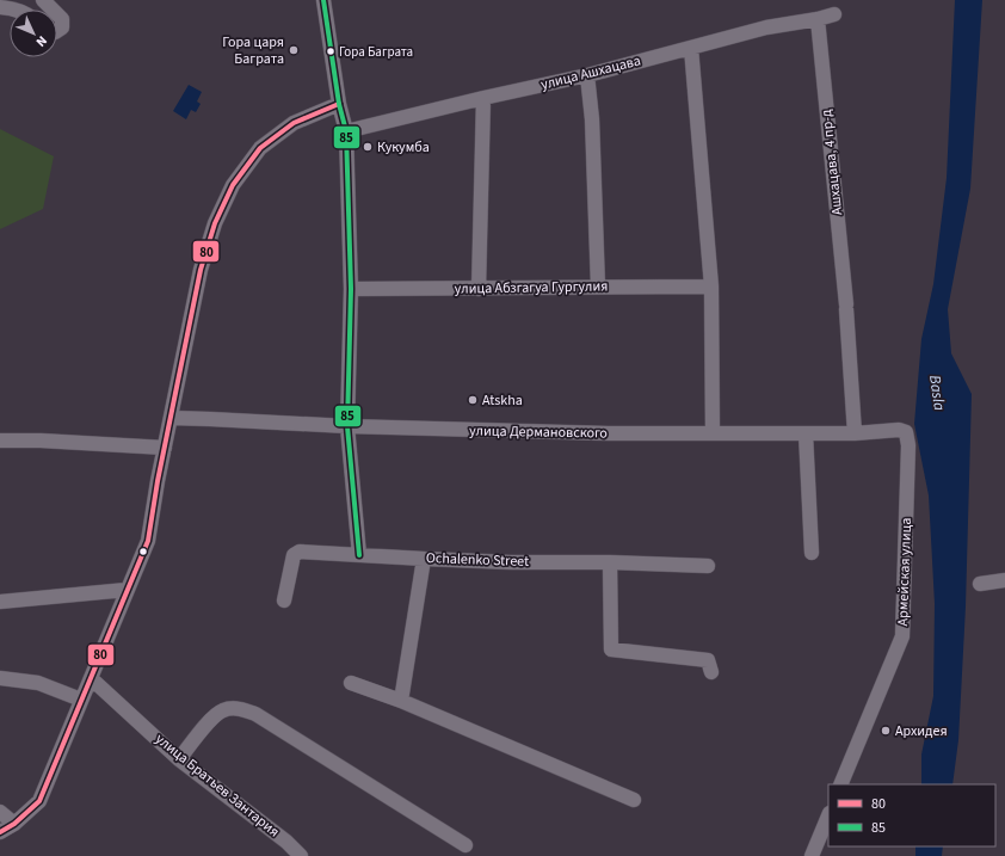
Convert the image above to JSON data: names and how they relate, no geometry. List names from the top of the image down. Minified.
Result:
{"streets":{"street":["улица Ашхацава","Ашхацава, 4 пр-д","улица Абзгагуа Гургулия","улица Дермановского","Ochalenko Street","Армейская улица","улица Братьев Зантария"]},"crossings":[["улица Ашхацава","Ашхацава, 4 пр-д"],["Ашхацава, 4 пр-д","улица Дермановского"],["улица Дермановского","Армейская улица"]],"water":["Basla"],"places":["Гора царя Баграта","Гора Баграта","Кукумба","Atskha","Архидея"],"lines":["transit line 85","transit line 80"],"legend":["80","85"],"north":"bottom right"}
